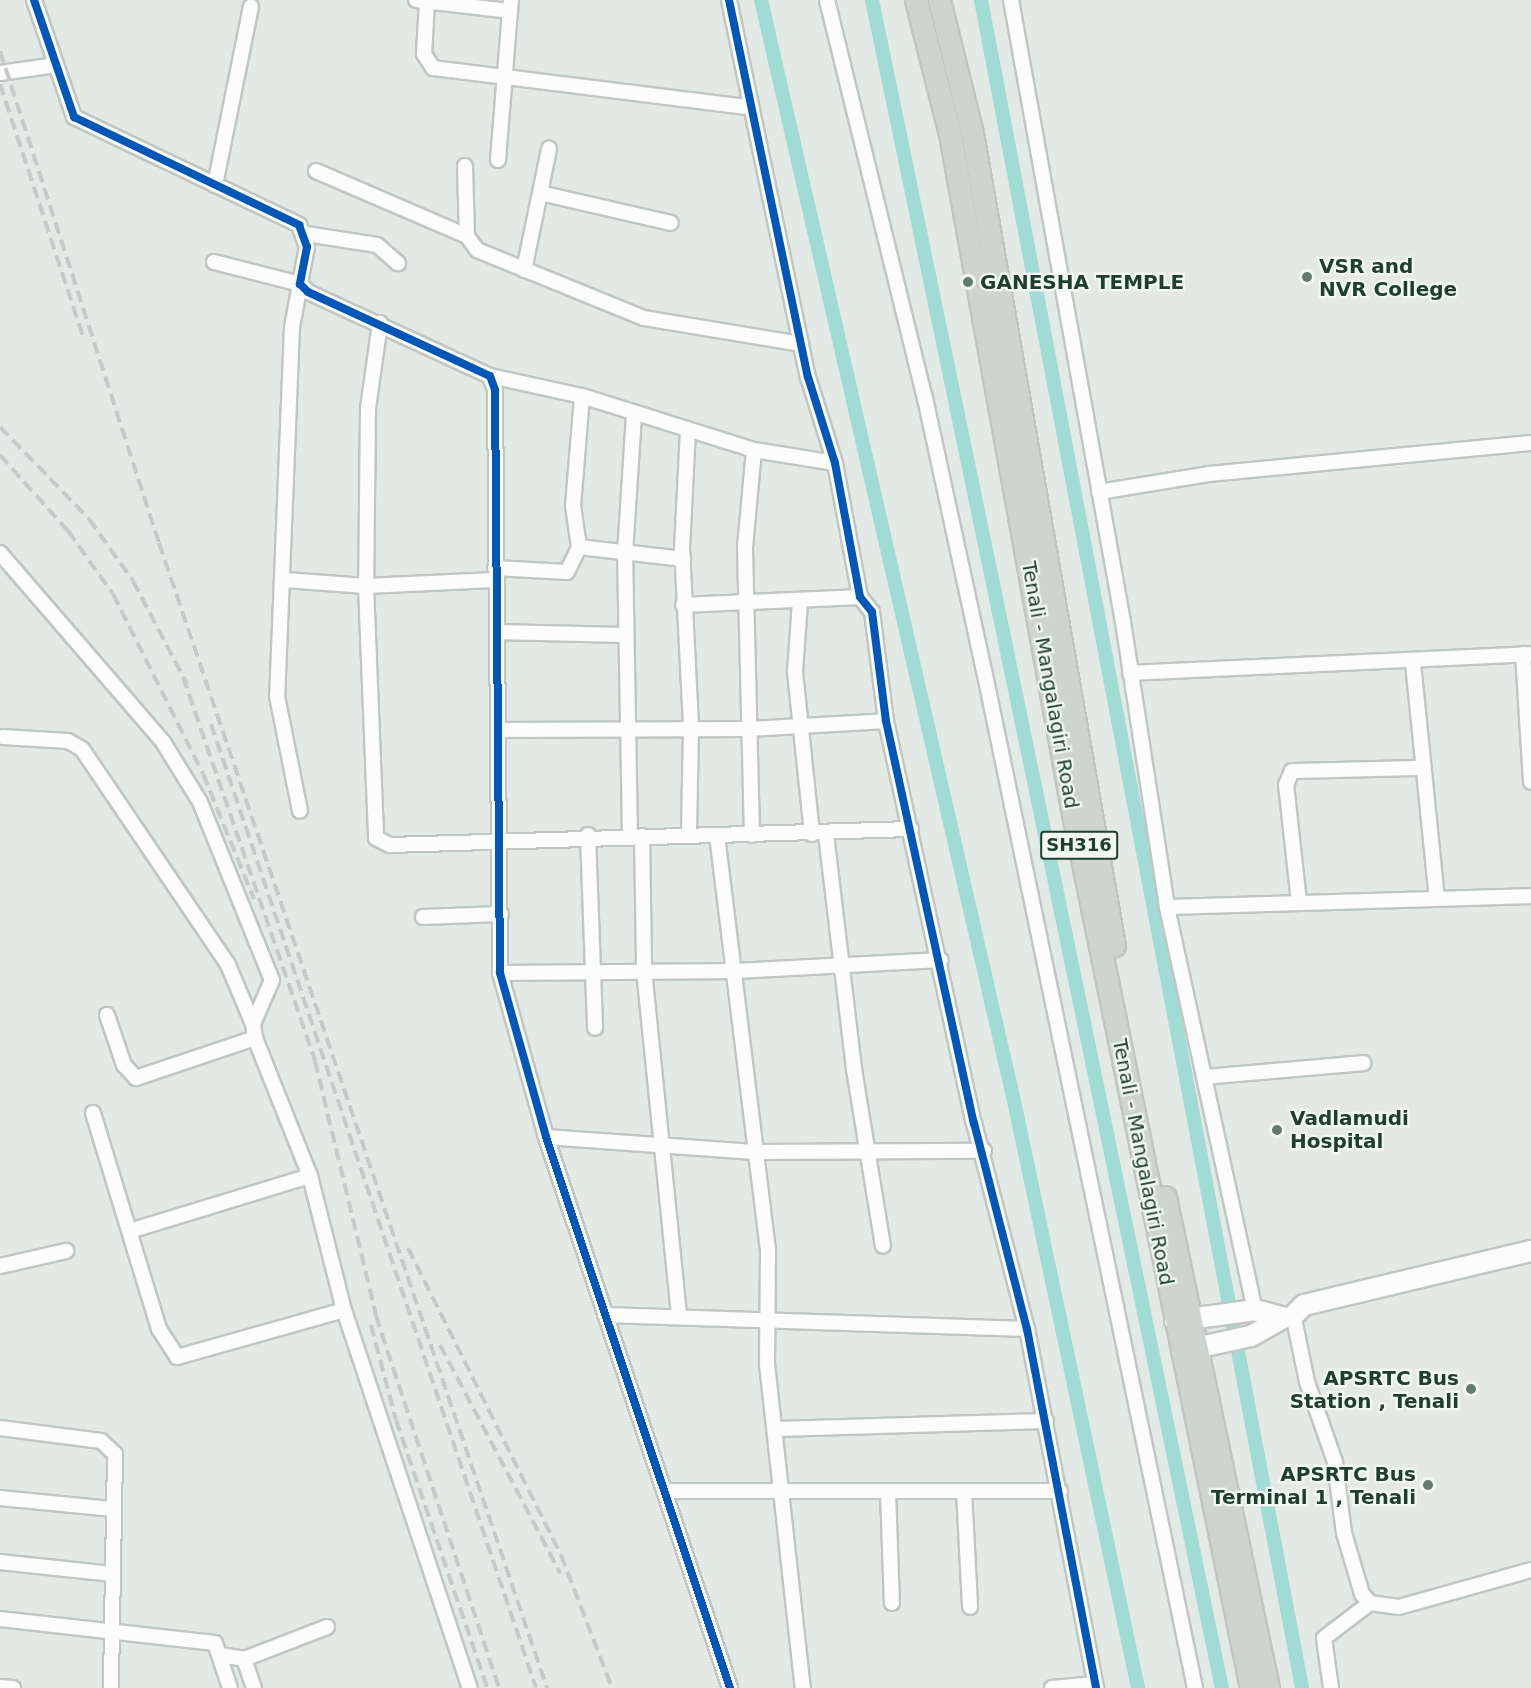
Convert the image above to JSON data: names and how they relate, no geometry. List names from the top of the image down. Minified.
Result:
{"streets":{"main road":["Tenali - Mangalagiri Road","SH316"]},"places":["VSR and NVR College","GANESHA TEMPLE","Vadlamudi Hospital","APSRTC Bus Station , Tenali","APSRTC Bus Terminal 1 , Tenali"]}
